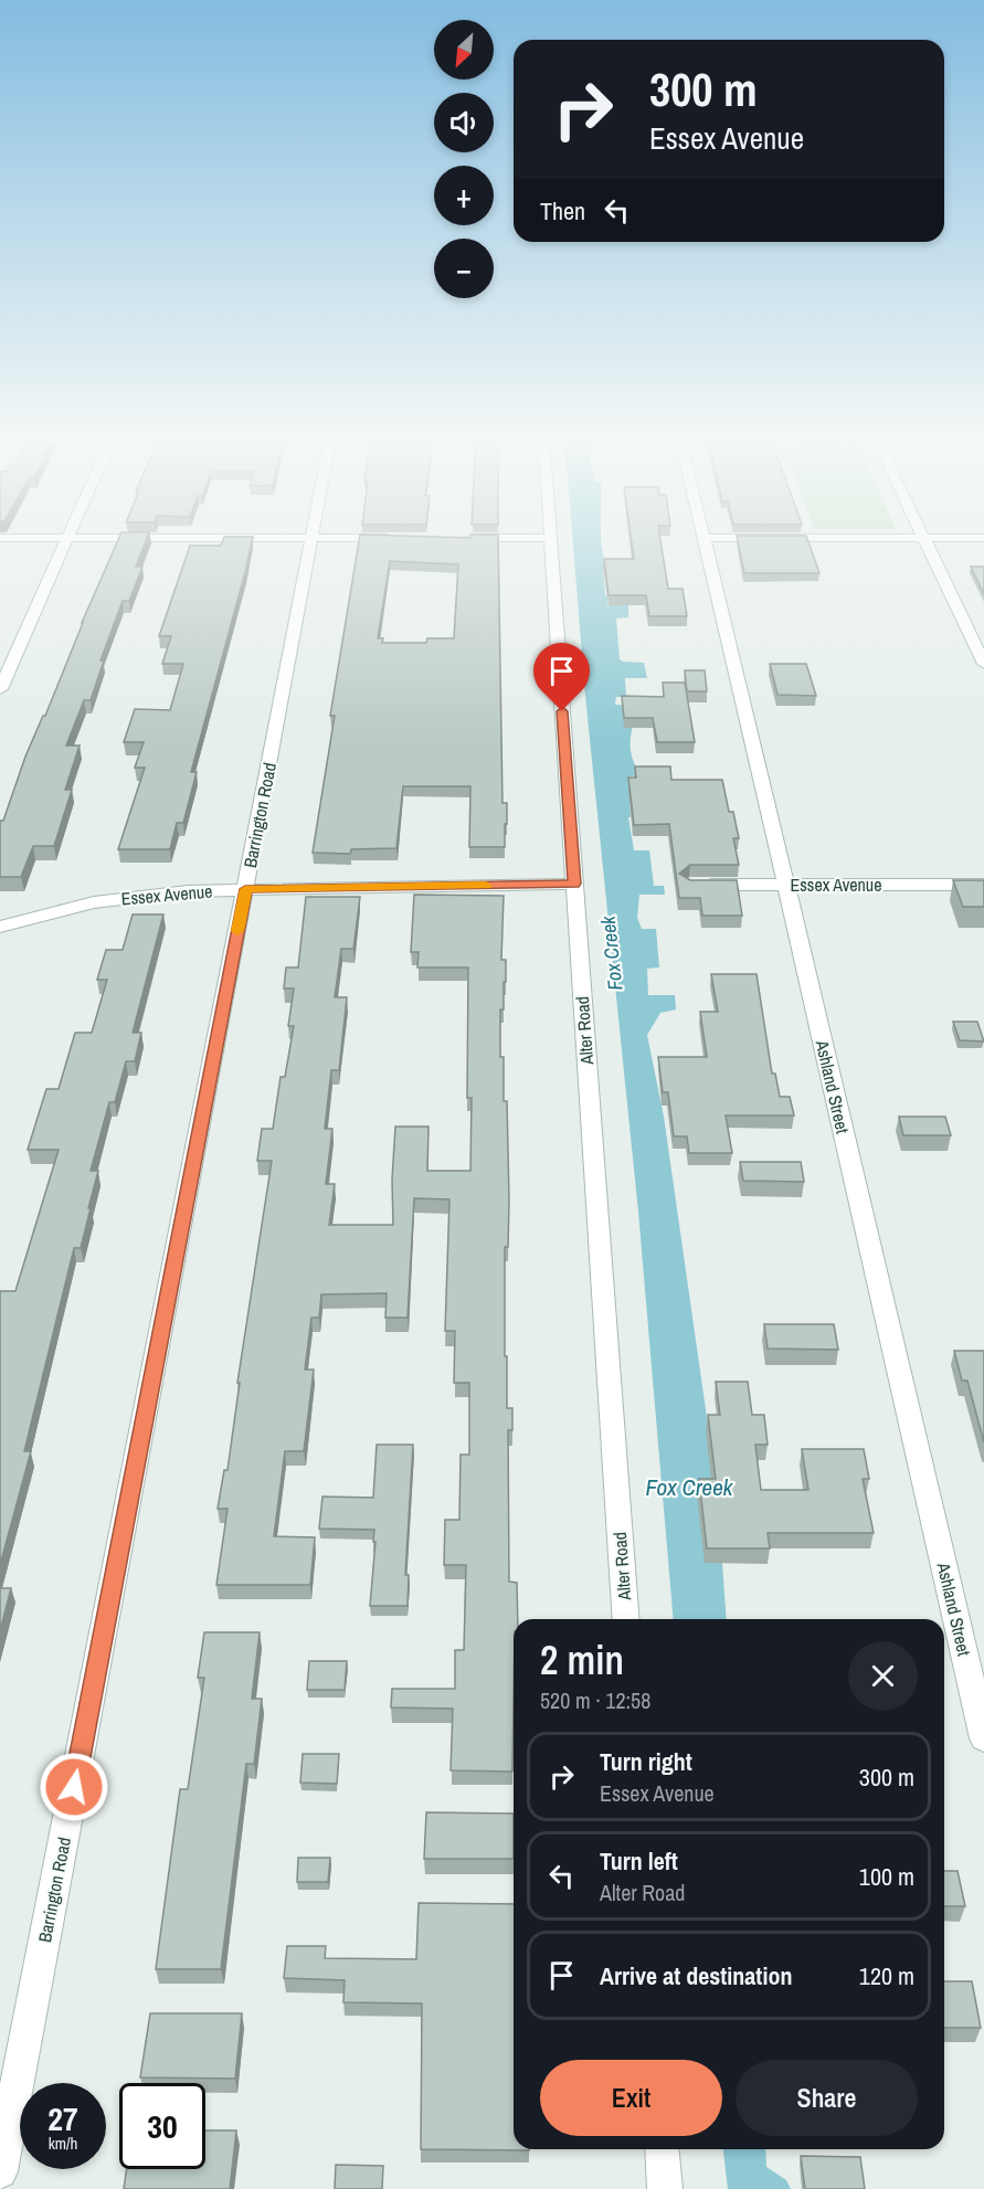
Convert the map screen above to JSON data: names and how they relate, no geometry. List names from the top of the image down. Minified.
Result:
{"streets":{"street":["Barrington Road","Essex Avenue","Alter Road","Ashland Street"]},"crossings":[["Barrington Road","Essex Avenue"],["Essex Avenue","Alter Road"],["Essex Avenue","Ashland Street"]],"water":["Fox Creek"],"north":"bottom left","page":{"map_buttons":["+","−"],"turn":["300 m","Essex Avenue"],"then":"Then","heading":["2 min","520 m · 12:58"],"list":[{"name":"Turn right","note":"Essex Avenue","value":"300 m"},{"name":"Turn left","note":"Alter Road","value":"100 m"},{"name":"Arrive at destination","value":"120 m"}],"buttons":["Exit","Share"],"speed":"27 km/h","limit":"30"}}
